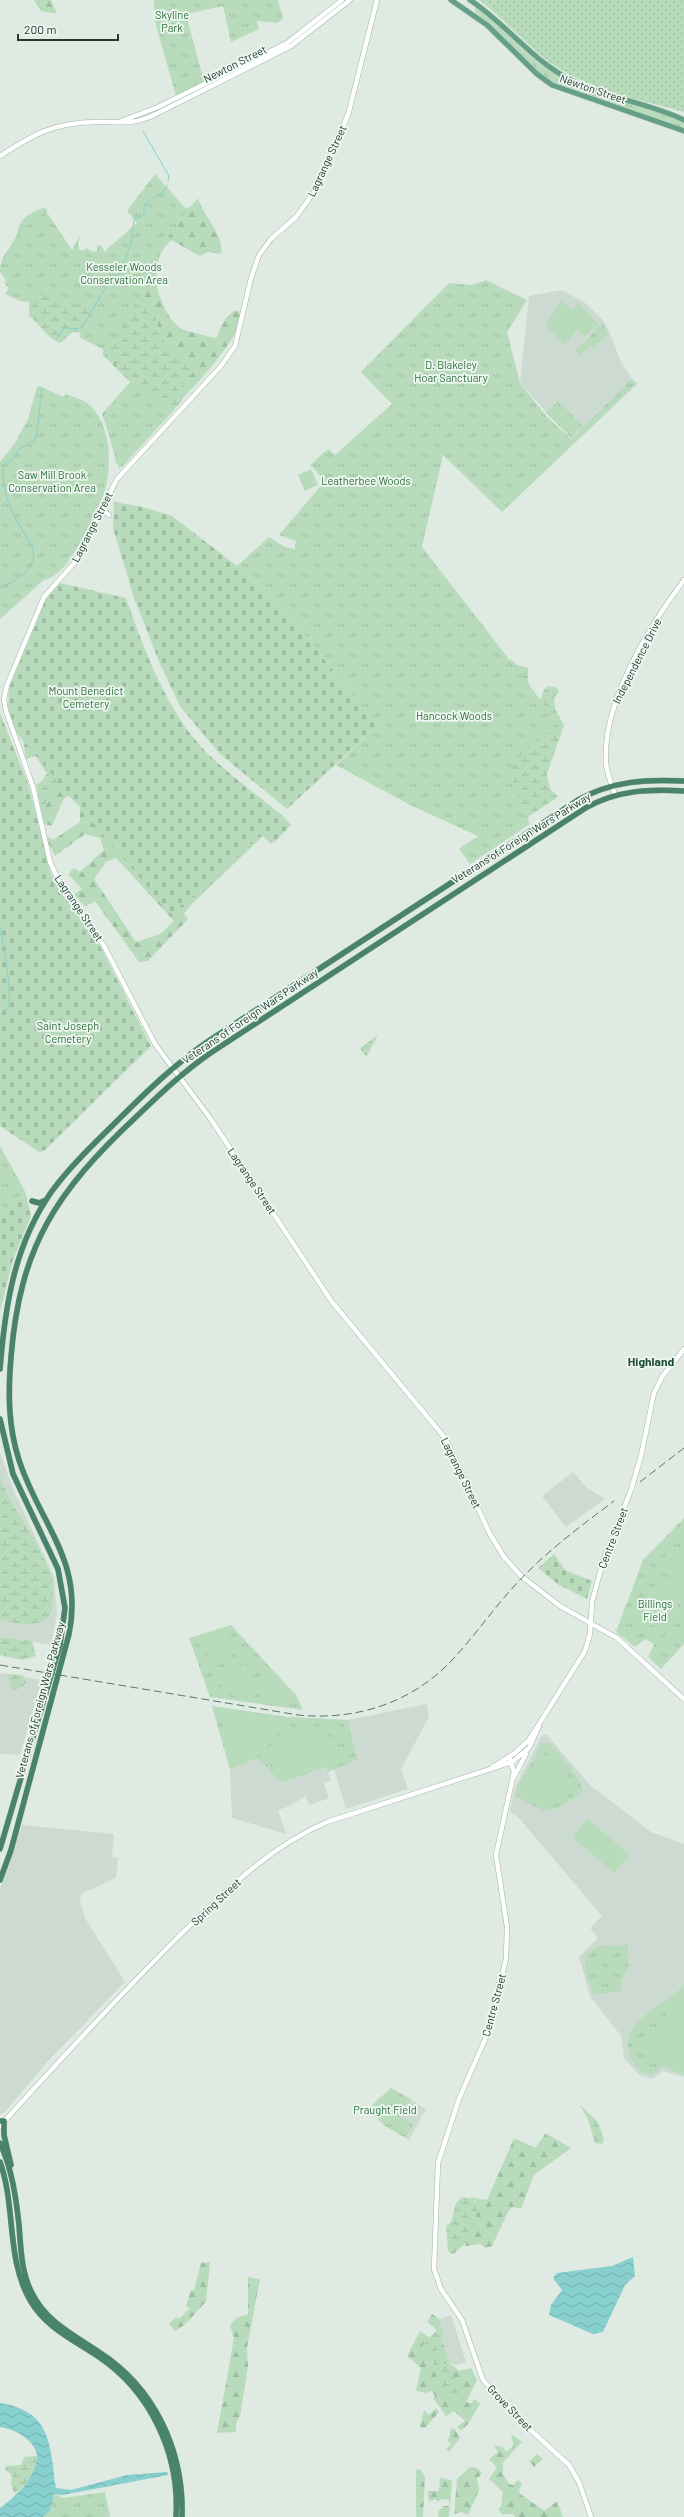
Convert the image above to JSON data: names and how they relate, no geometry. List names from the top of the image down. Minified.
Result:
{"streets":{"highway":["Veterans of Foreign Wars Parkway"],"main road":["Newton Street","Lagrange Street","Independence Drive","Centre Street","Spring Street","Grove Street"]},"crossings":[["Lagrange Street","Veterans of Foreign Wars Parkway"],["Lagrange Street","Centre Street"],["Independence Drive","Veterans of Foreign Wars Parkway"],["Centre Street","Spring Street"],["Centre Street","Grove Street"]],"districts":["Highland"],"parks":["Skyline Park","Kesseler Woods Conservation Area","D. Blakeley Hoar Sanctuary","Saw Mill Brook Conservation Area","Leatherbee Woods","Mount Benedict Cemetery","Hancock Woods","Saint Joseph Cemetery","Billings Field","Praught Field"],"scale_bar":"200 m"}
